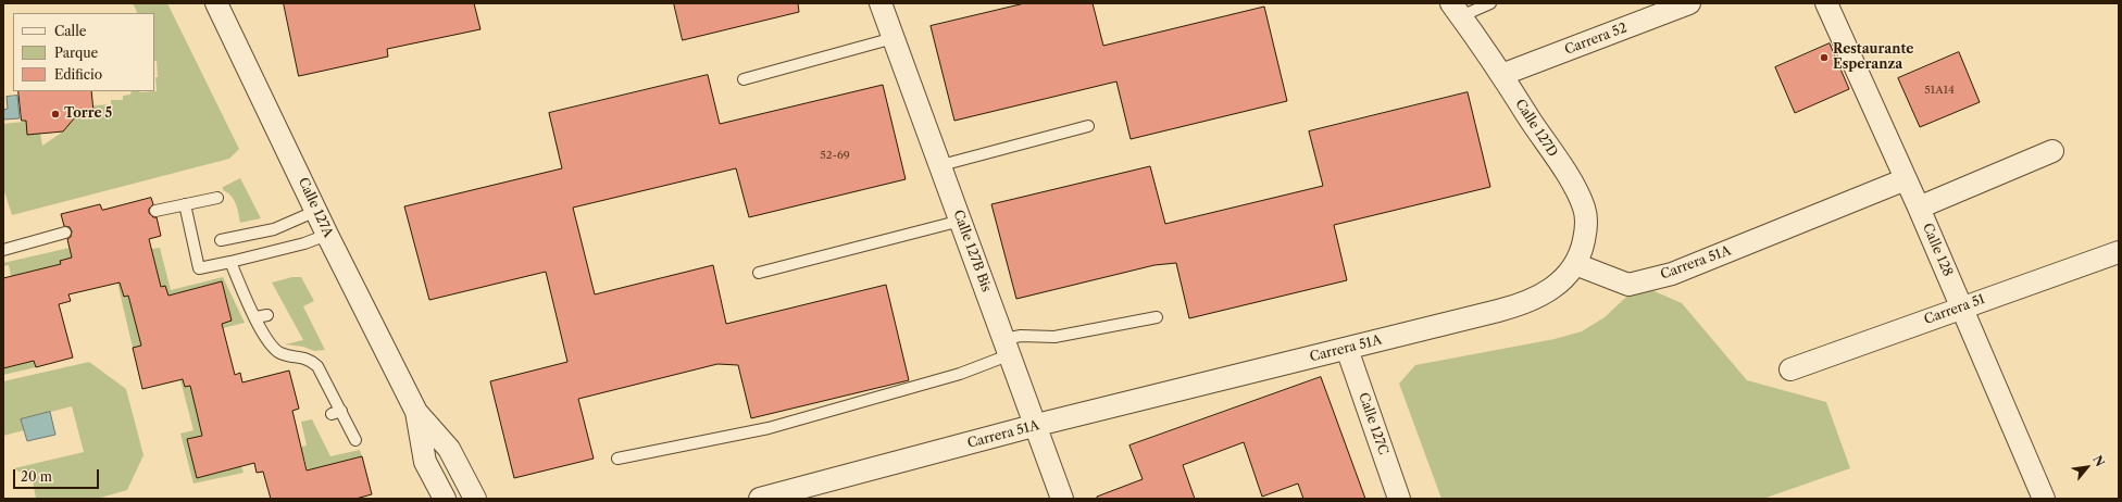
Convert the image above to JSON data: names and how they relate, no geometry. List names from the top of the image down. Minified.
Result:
{"streets":{"street":["Carrera 52","Calle 127D","Calle 127A","Calle 128","Calle 127B Bis","Carrera 51A","Carrera 51","Calle 127C"]},"crossings":[["Carrera 52","Calle 127D"],["Calle 127D","Carrera 51A"],["Calle 128","Carrera 51A"],["Calle 128","Carrera 51"],["Calle 127B Bis","Carrera 51A"],["Carrera 51A","Calle 127C"]],"places":["Restaurante Esperanza","Torre 5"],"house_numbers":["51A14","52-69"],"legend":["Calle","Parque","Edificio"],"scale_bar":"20 m","north":"top right"}
